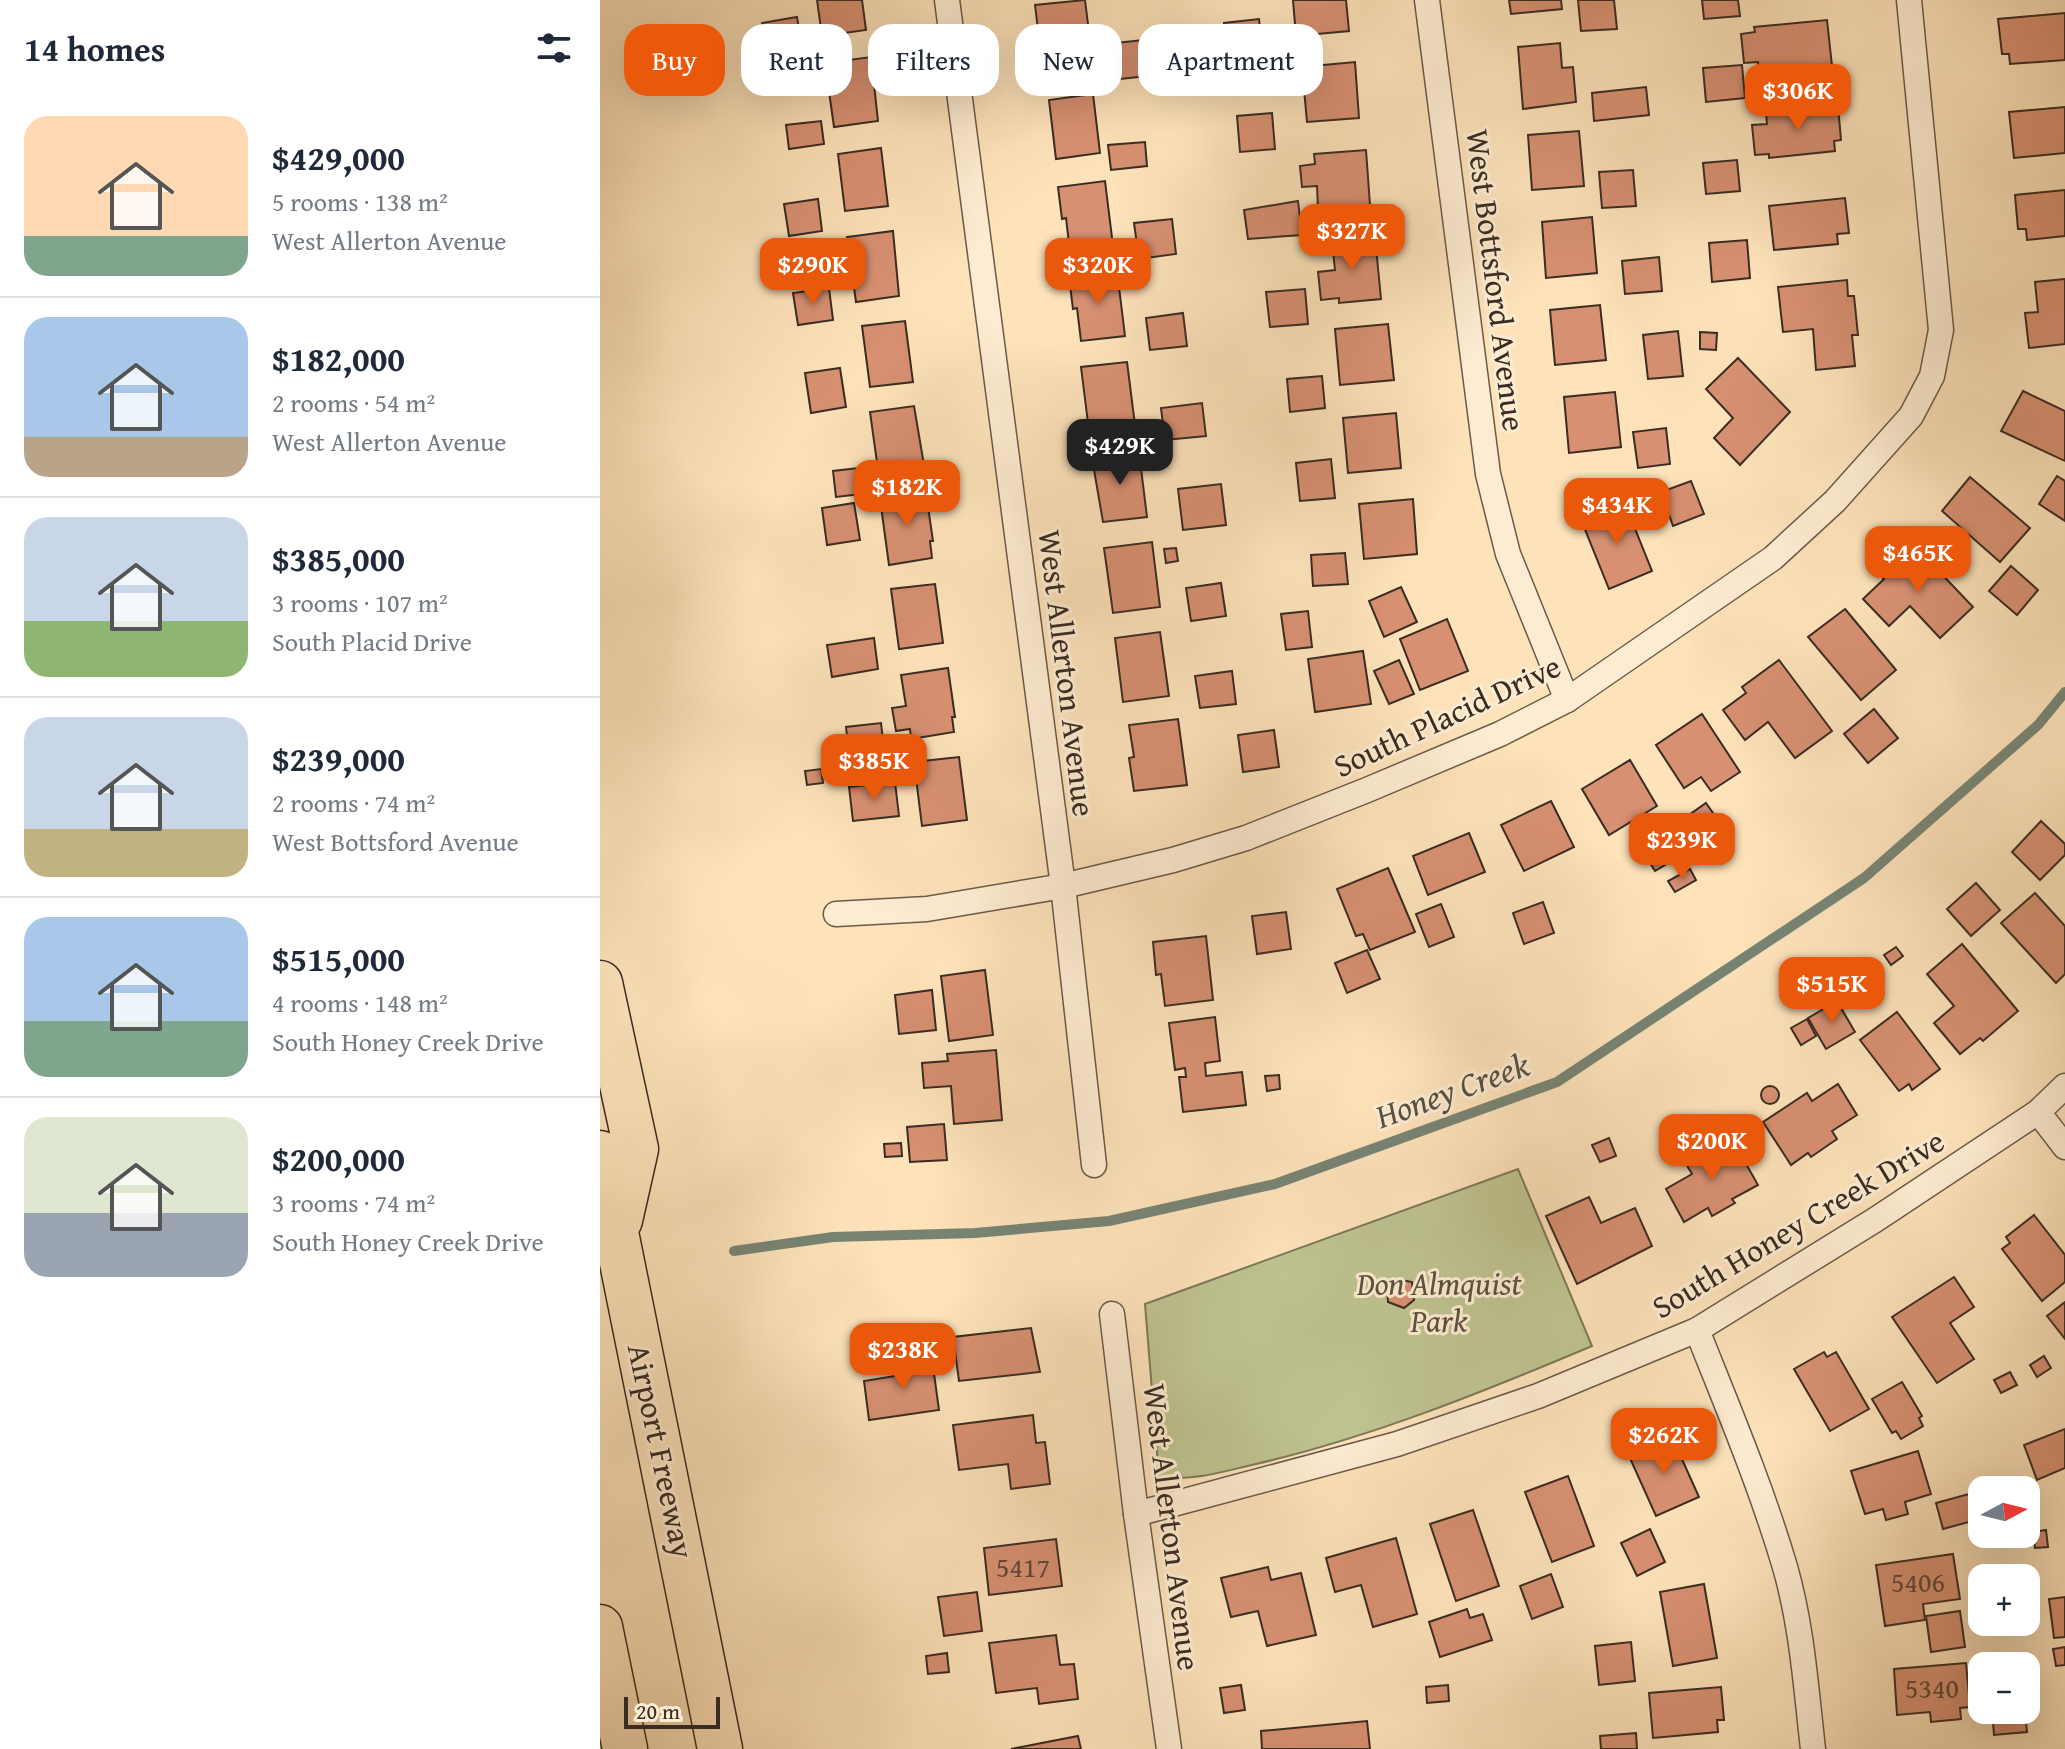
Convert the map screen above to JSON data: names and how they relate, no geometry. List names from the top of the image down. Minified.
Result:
{"streets":{"highway":["Airport Freeway"],"street":["West Bottsford Avenue","West Allerton Avenue","South Placid Drive","South Honey Creek Drive"]},"crossings":[["West Bottsford Avenue","South Placid Drive"],["West Allerton Avenue","South Placid Drive"],["West Allerton Avenue","South Honey Creek Drive"]],"water":["Honey Creek"],"parks":["Don Almquist Park"],"house_numbers":["5417","5406","5340"],"scale_bar":"20 m","north":"right","page":{"heading":"14 homes","chip":["Buy","Rent","Filters","New","Apartment"],"price":["$306K","$327K","$290K","$320K","$429K","$182K","$434K","$465K","$385K","$239K","$515K","$200K","$238K","$262K"],"list":[{"name":"$429,000","note":"5 rooms · 138 m² · West Allerton Avenue"},{"name":"$182,000","note":"2 rooms · 54 m² · West Allerton Avenue"},{"name":"$385,000","note":"3 rooms · 107 m² · South Placid Drive"},{"name":"$239,000","note":"2 rooms · 74 m² · West Bottsford Avenue"},{"name":"$515,000","note":"4 rooms · 148 m² · South Honey Creek Drive"},{"name":"$200,000","note":"3 rooms · 74 m² · South Honey Creek Drive"}],"map_buttons":["+","−"],"scale":"20 m"}}
